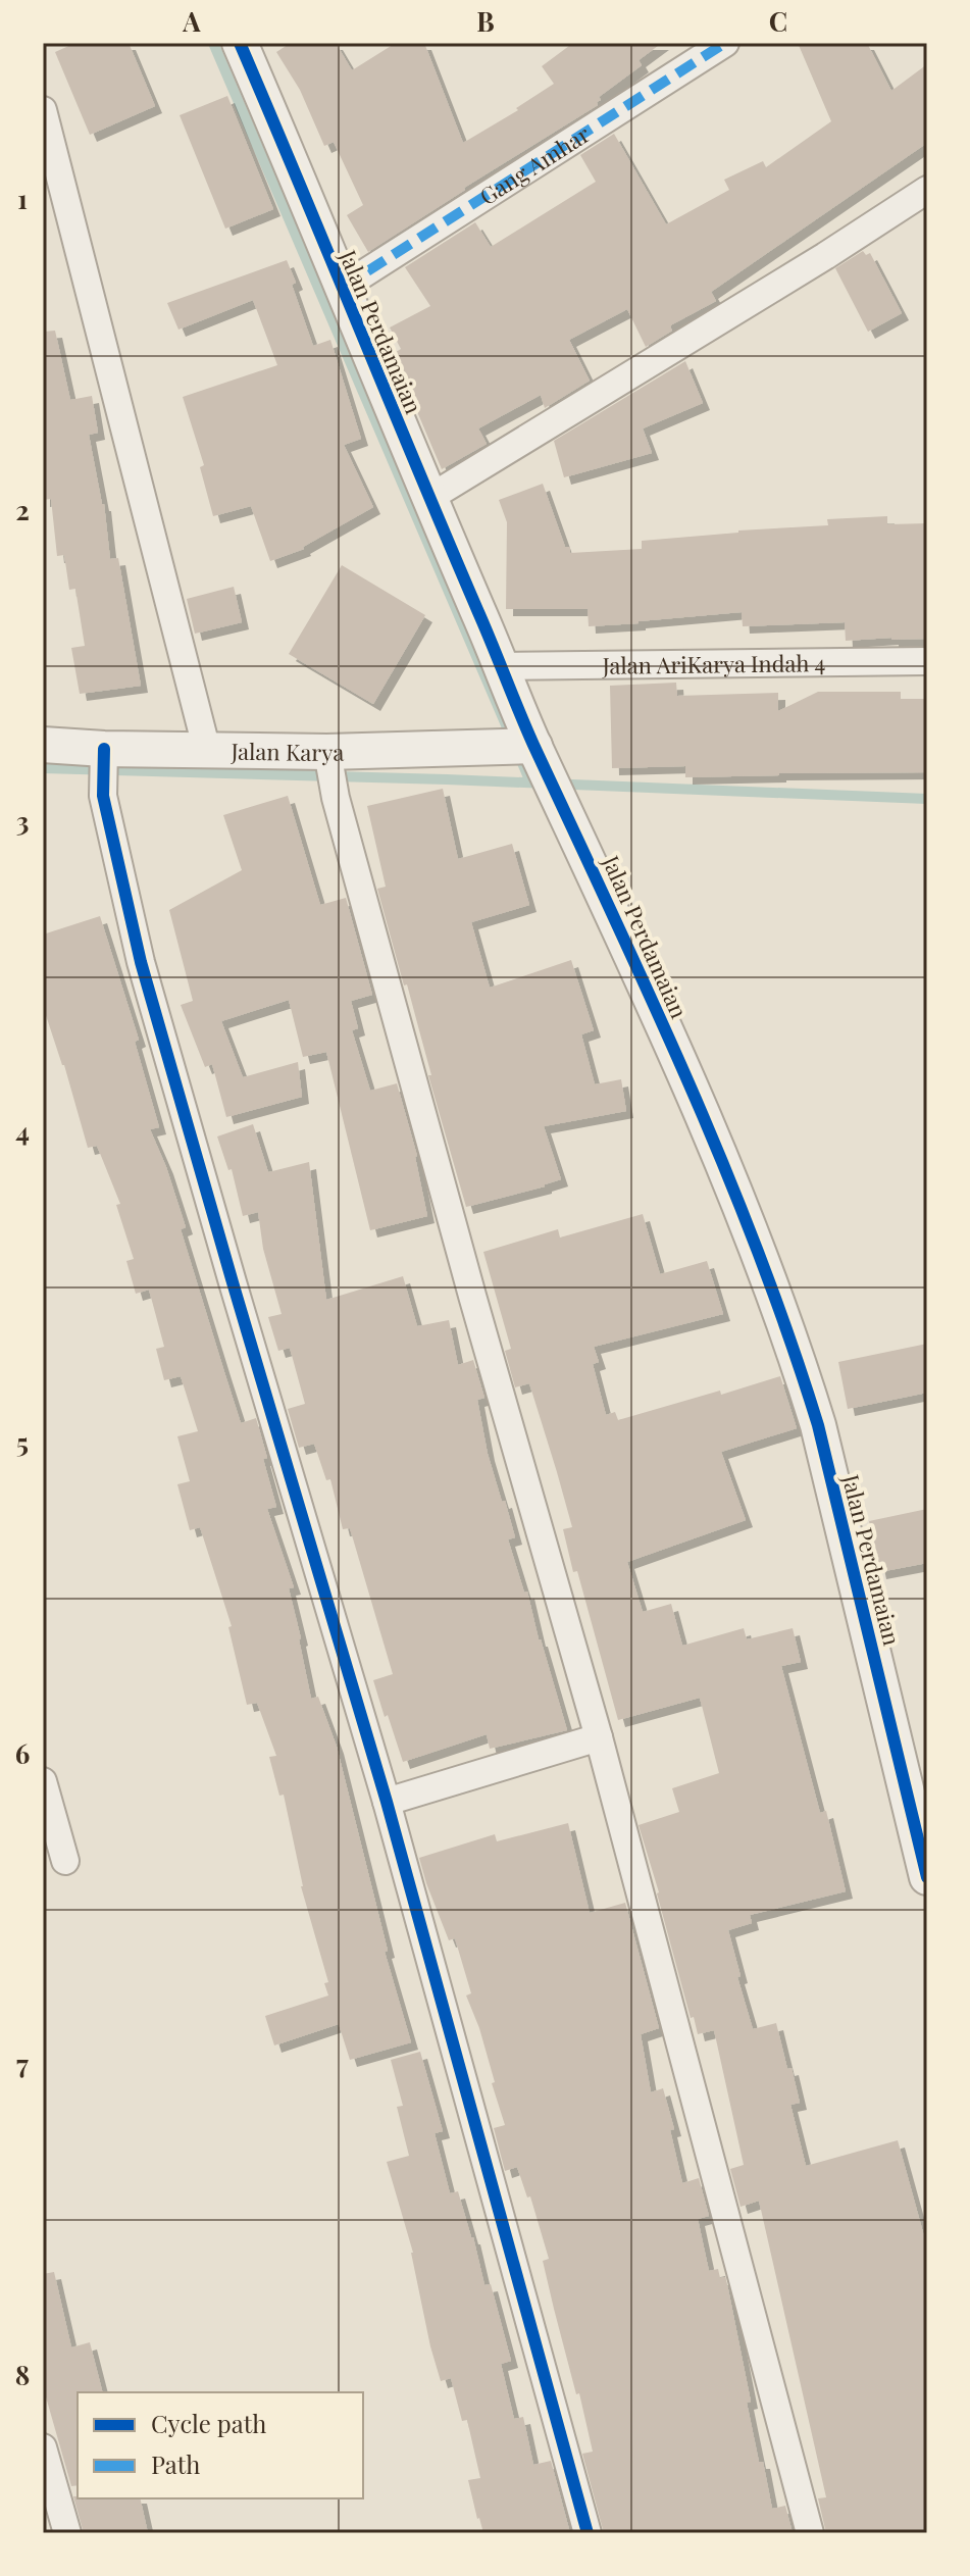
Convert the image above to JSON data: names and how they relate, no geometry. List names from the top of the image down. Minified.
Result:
{"streets":{"street":["Gang Amhar","Jalan Perdamaian","Jalan AriKarya Indah 4","Jalan Karya"]},"crossings":[["Gang Amhar","Jalan Perdamaian"],["Jalan Perdamaian","Jalan AriKarya Indah 4"],["Jalan Perdamaian","Jalan Karya"]],"legend":["Cycle path","Path"],"grid":{"columns":["A","B","C"],"rows":["1","2","3","4","5","6","7","8"]}}
